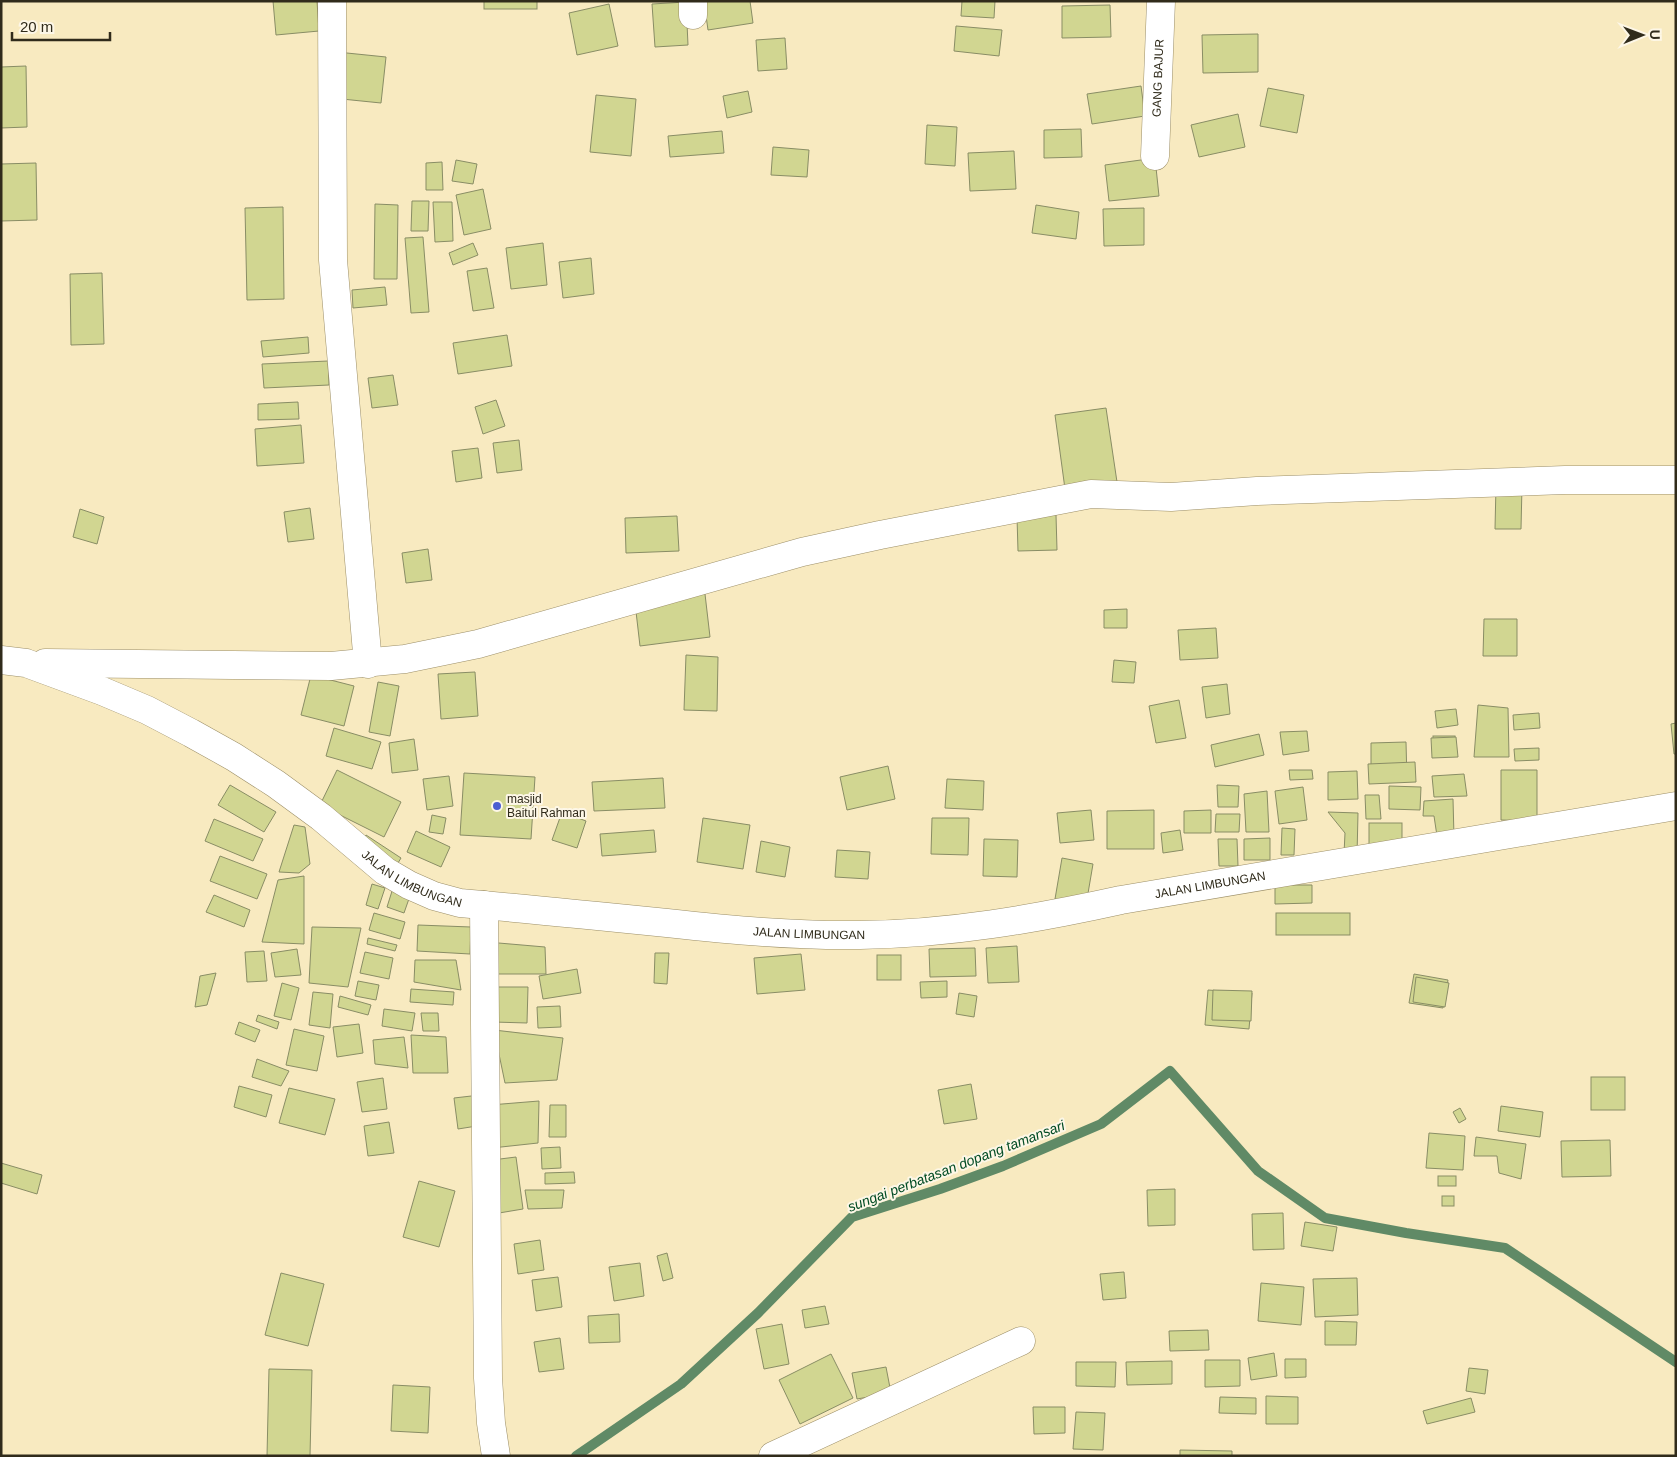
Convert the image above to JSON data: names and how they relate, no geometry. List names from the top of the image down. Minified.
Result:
{"streets":{"street":["GANG BAJUR","JALAN LIMBUNGAN"]},"water":["sungai perbatasan dopang tamansari"],"places":["masjid Baitul Rahman"],"scale_bar":"20 m","north":"right"}
